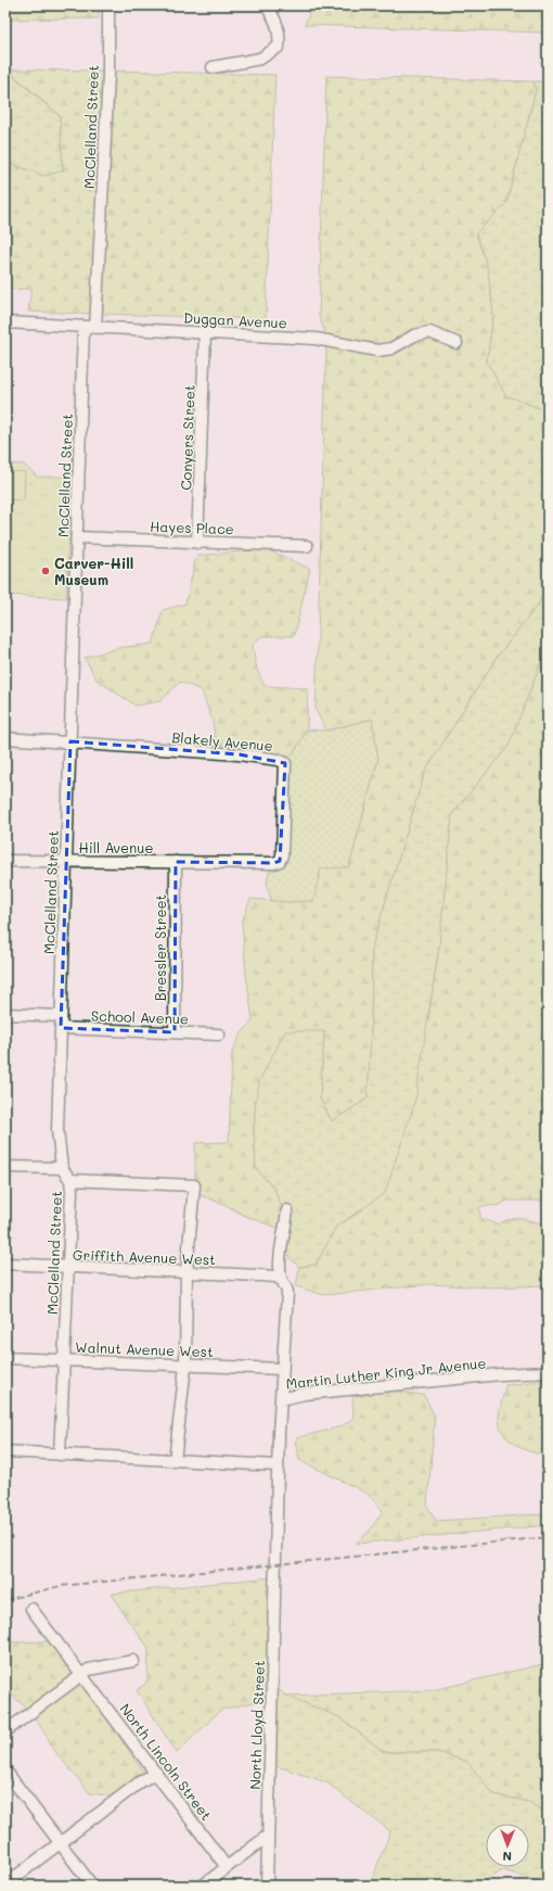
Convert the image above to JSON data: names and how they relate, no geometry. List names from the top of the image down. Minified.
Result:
{"streets":{"street":["McClelland Street","Duggan Avenue","Conyers Street","Hayes Place","Blakely Avenue","Hill Avenue","Bressler Street","School Avenue","Griffith Avenue West","Walnut Avenue West","Martin Luther King Jr Avenue","North Lloyd Street","North Lincoln Street"]},"crossings":[["McClelland Street","Duggan Avenue"],["McClelland Street","Hayes Place"],["McClelland Street","Blakely Avenue"],["McClelland Street","Hill Avenue"],["McClelland Street","School Avenue"],["McClelland Street","Griffith Avenue West"],["McClelland Street","Walnut Avenue West"],["Duggan Avenue","Conyers Street"],["Conyers Street","Hayes Place"],["Blakely Avenue","Hill Avenue"],["Blakely Avenue","Bressler Street"],["Hill Avenue","Bressler Street"],["Bressler Street","School Avenue"],["Martin Luther King Jr Avenue","North Lloyd Street"]],"places":["Carver-Hill Museum"],"north":"bottom"}
